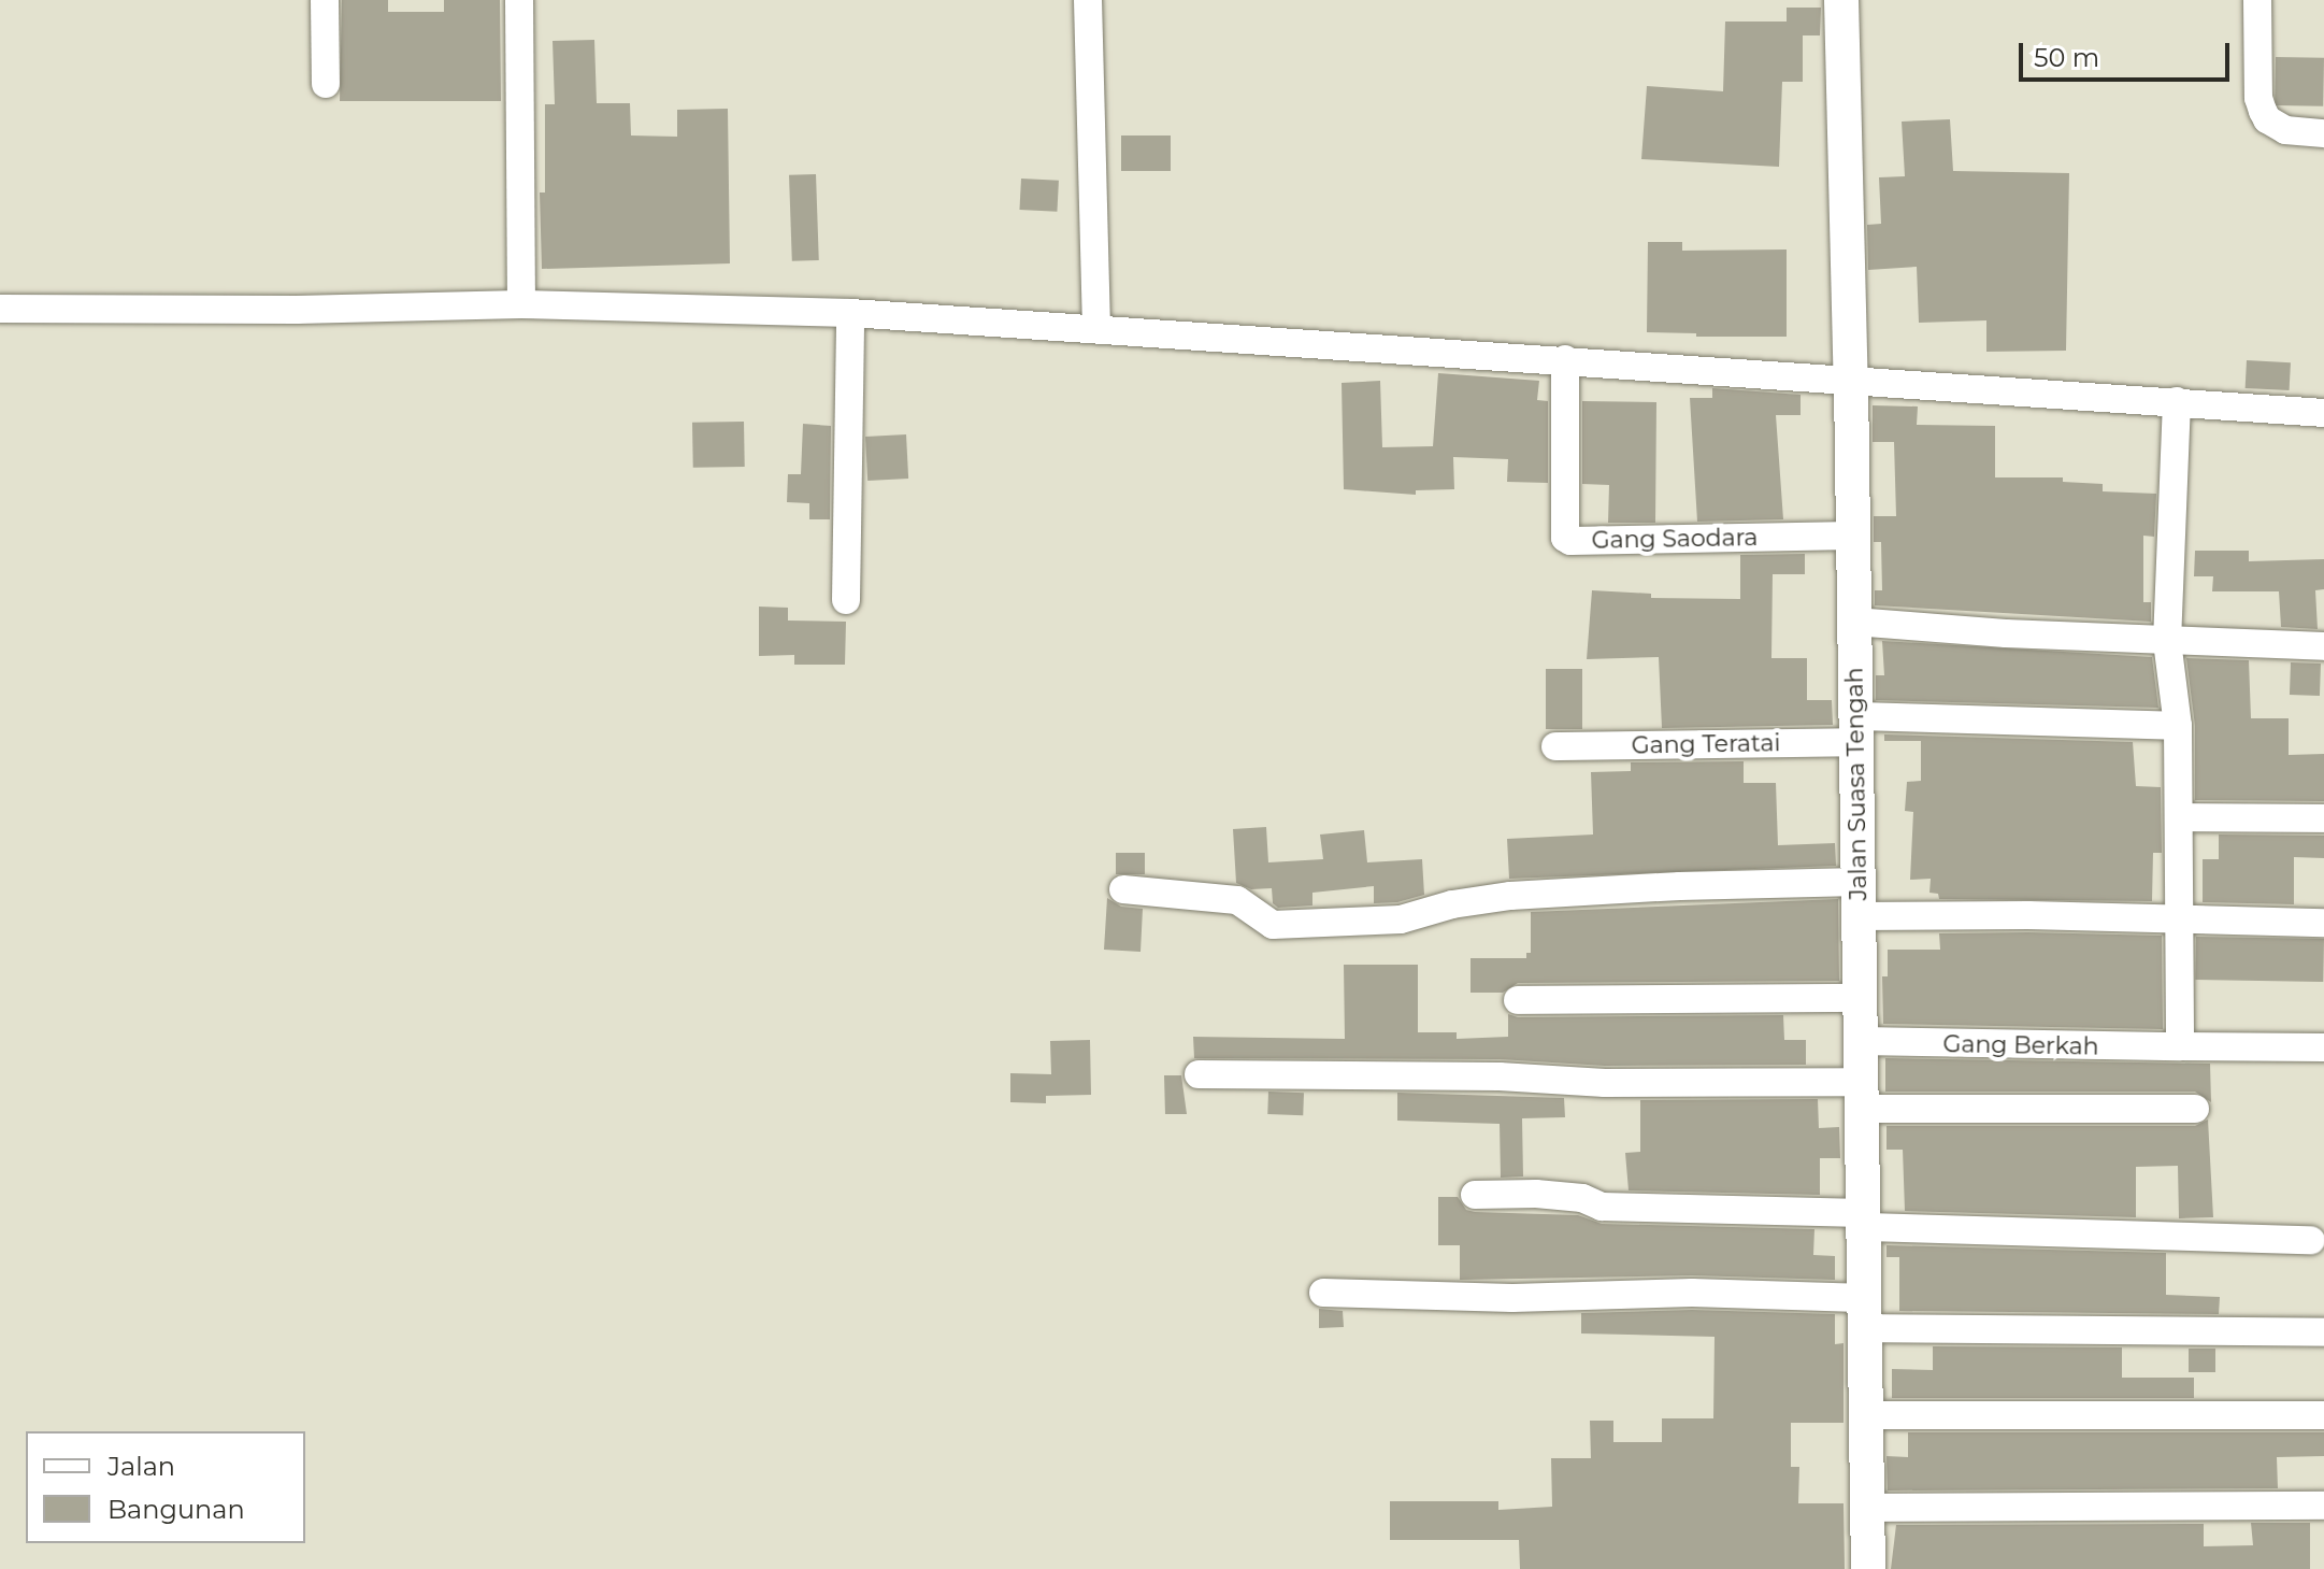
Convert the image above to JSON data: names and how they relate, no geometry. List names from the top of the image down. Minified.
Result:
{"streets":{"street":["Gang Saodara","Gang Teratai","Jalan Suasa Tengah","Gang Berkah"]},"crossings":[["Gang Saodara","Jalan Suasa Tengah"],["Gang Teratai","Jalan Suasa Tengah"],["Jalan Suasa Tengah","Gang Berkah"]],"legend":["Jalan","Bangunan"],"scale_bar":"50 m"}
